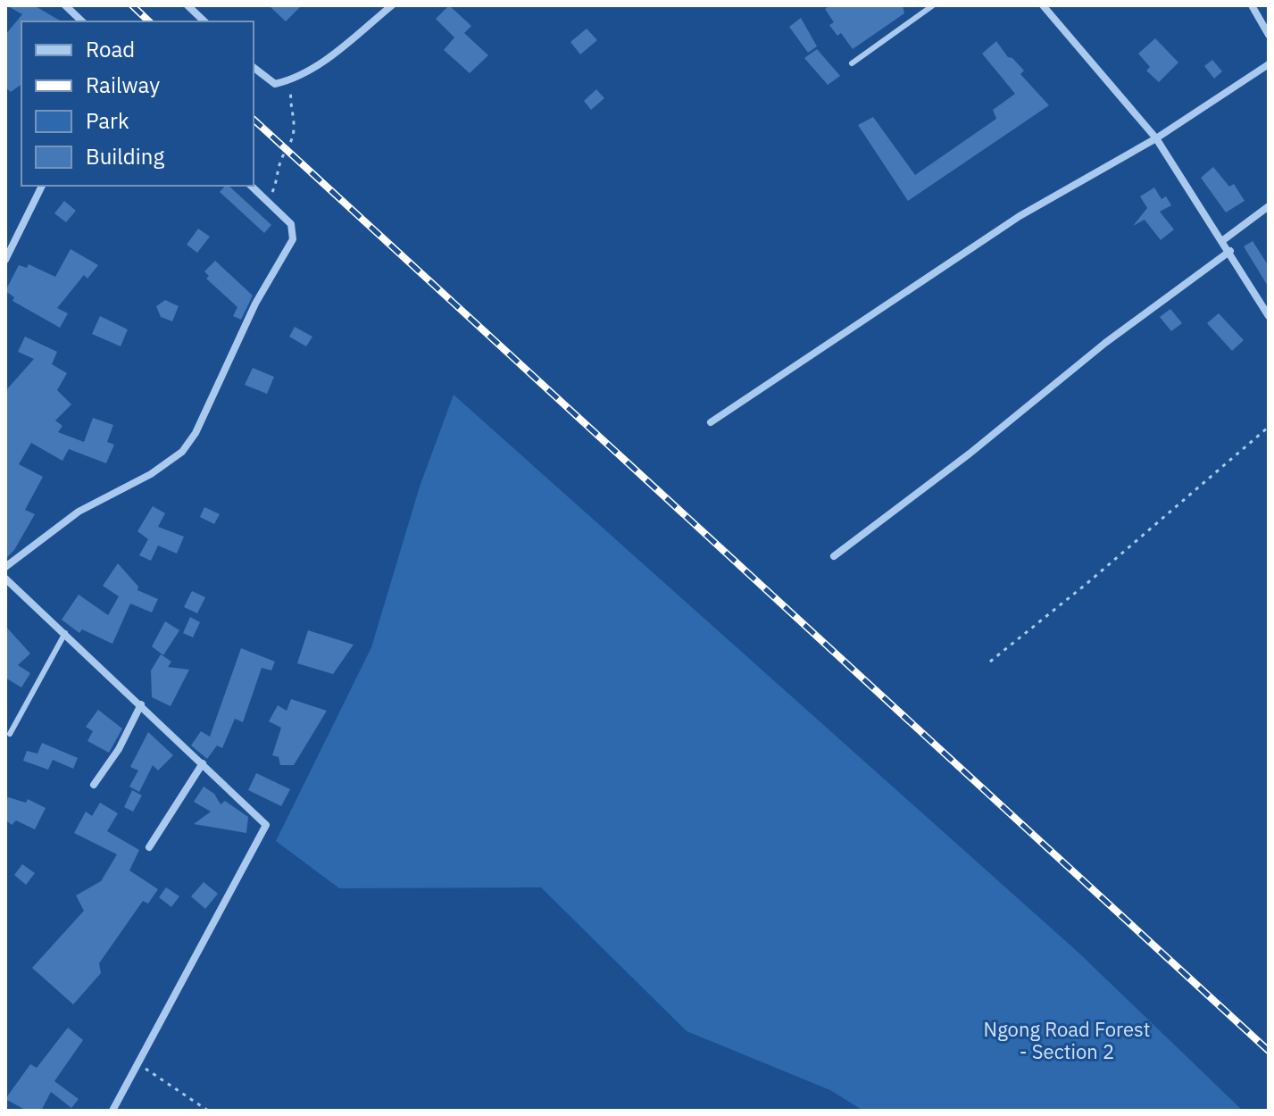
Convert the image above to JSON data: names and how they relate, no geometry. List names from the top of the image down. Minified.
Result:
{"parks":["Ngong Road Forest - Section 2"],"legend":["Road","Railway","Park","Building"]}
